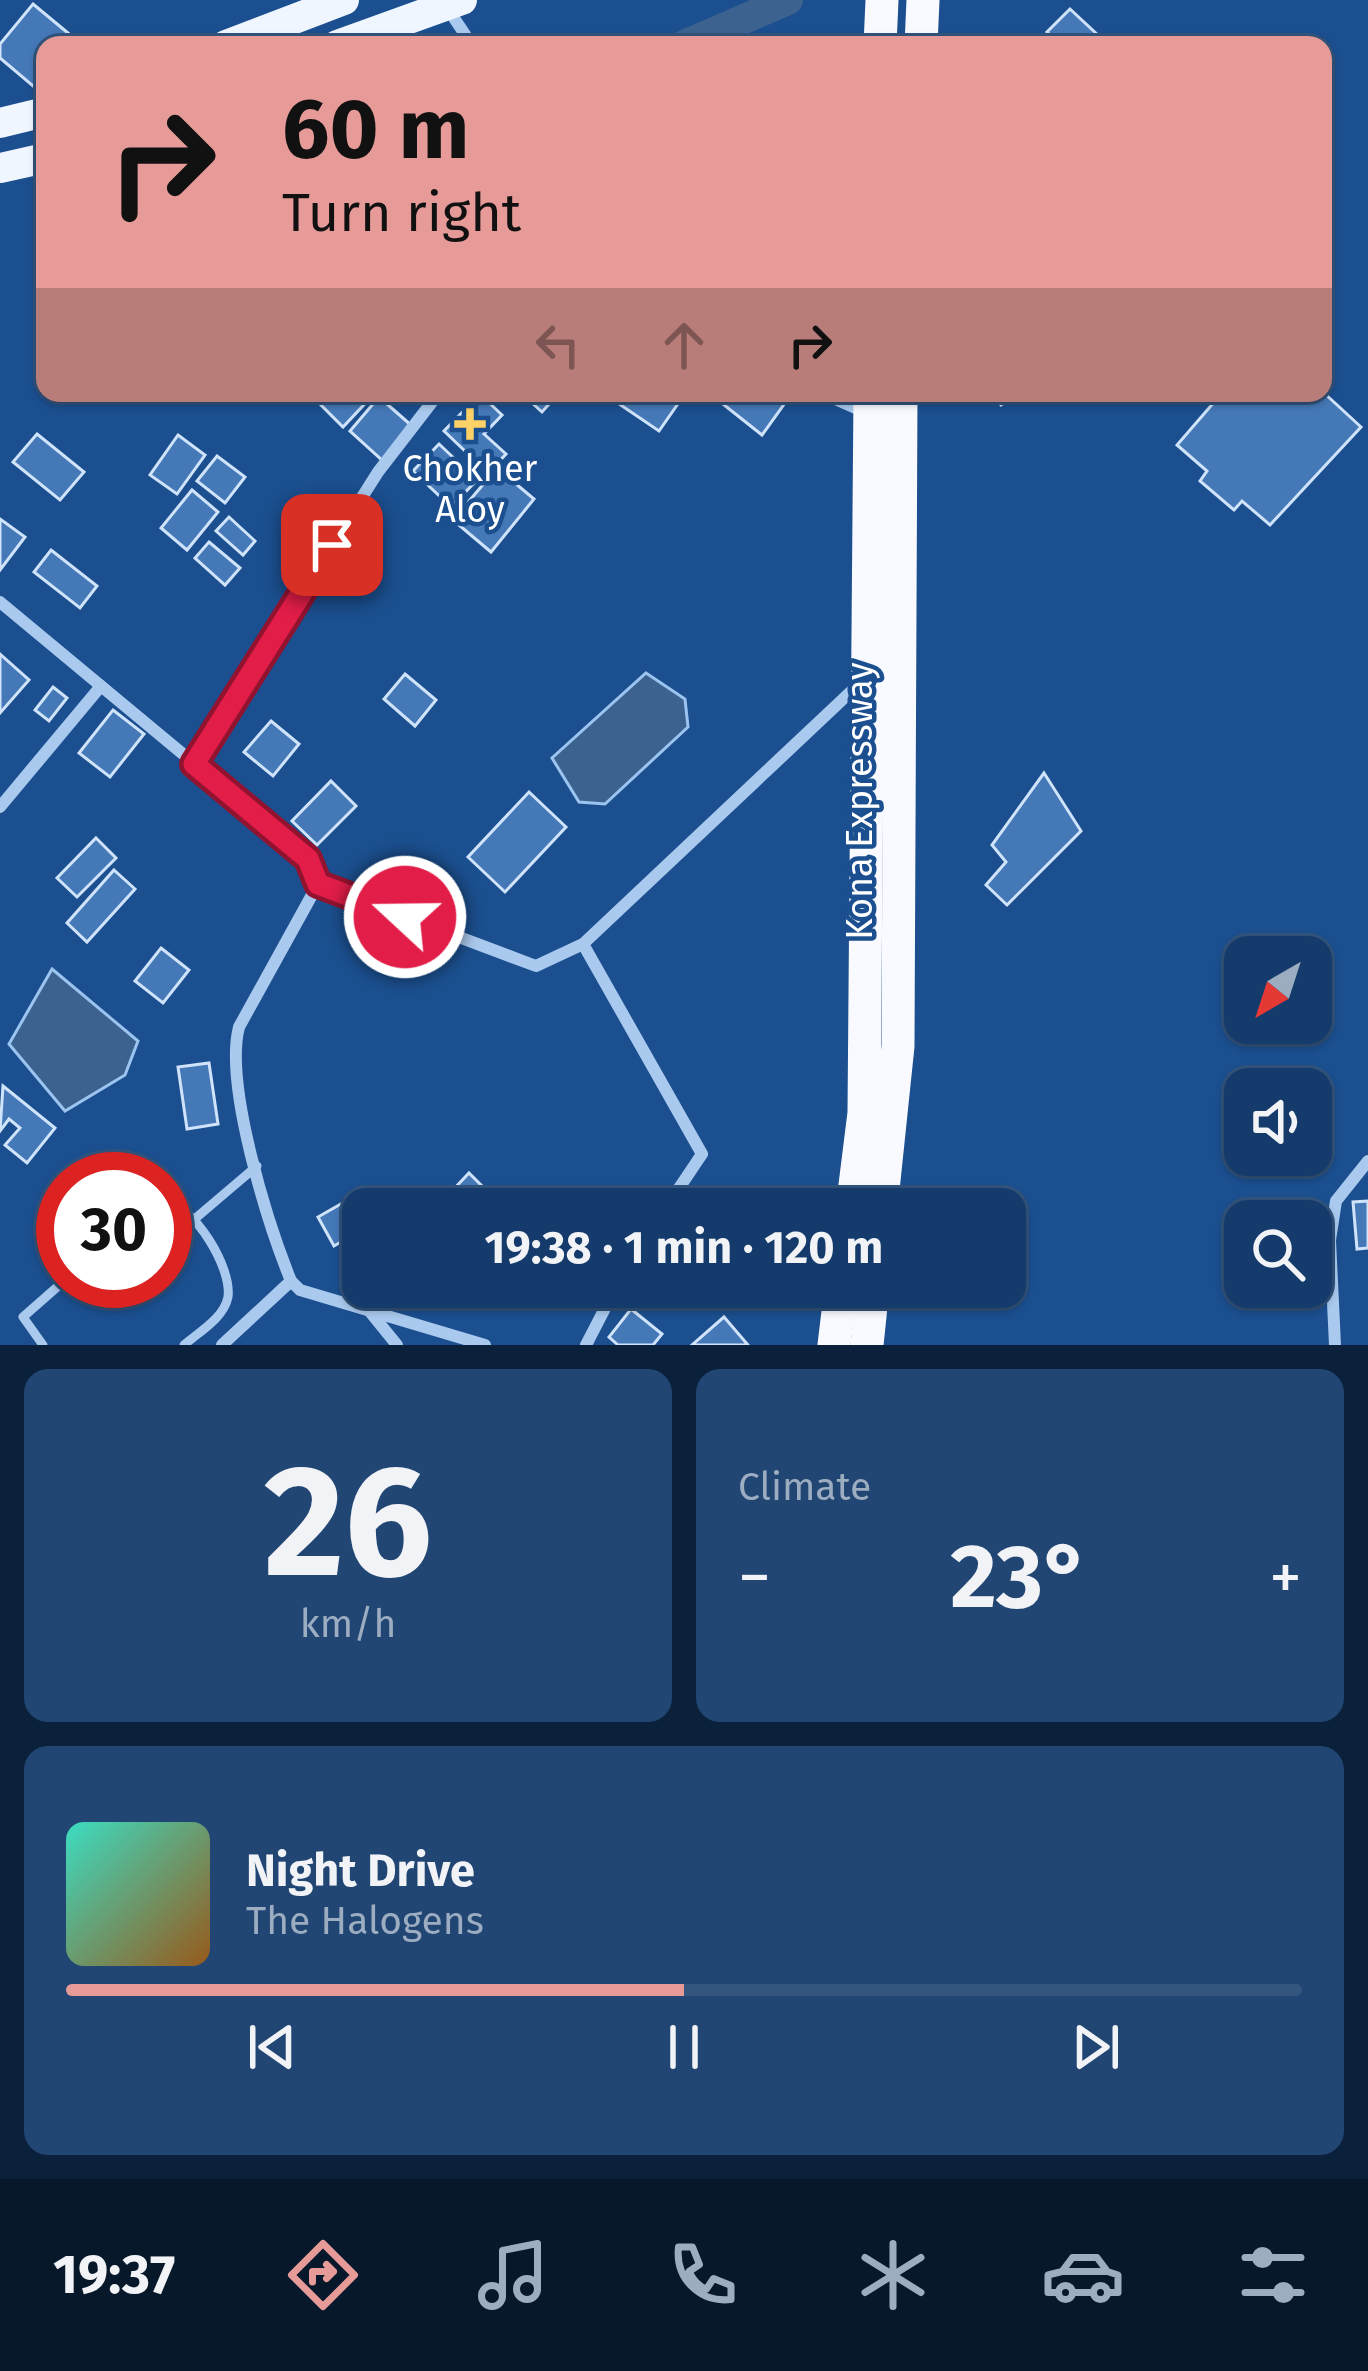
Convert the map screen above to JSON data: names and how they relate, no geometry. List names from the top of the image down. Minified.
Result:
{"streets":{"highway":["Kona Expressway"]},"places":{"health":["Chokher Aloy"]},"north":"bottom left","page":{"turn":["60 m","Turn right"],"limit":"30","trip":"19:38 · 1 min · 120 m","tile":[["26","km/h"],"Climate"],"heat":["−","23°","+"],"song":["Night Drive","The Halogens"],"tabs":"19:37"}}
